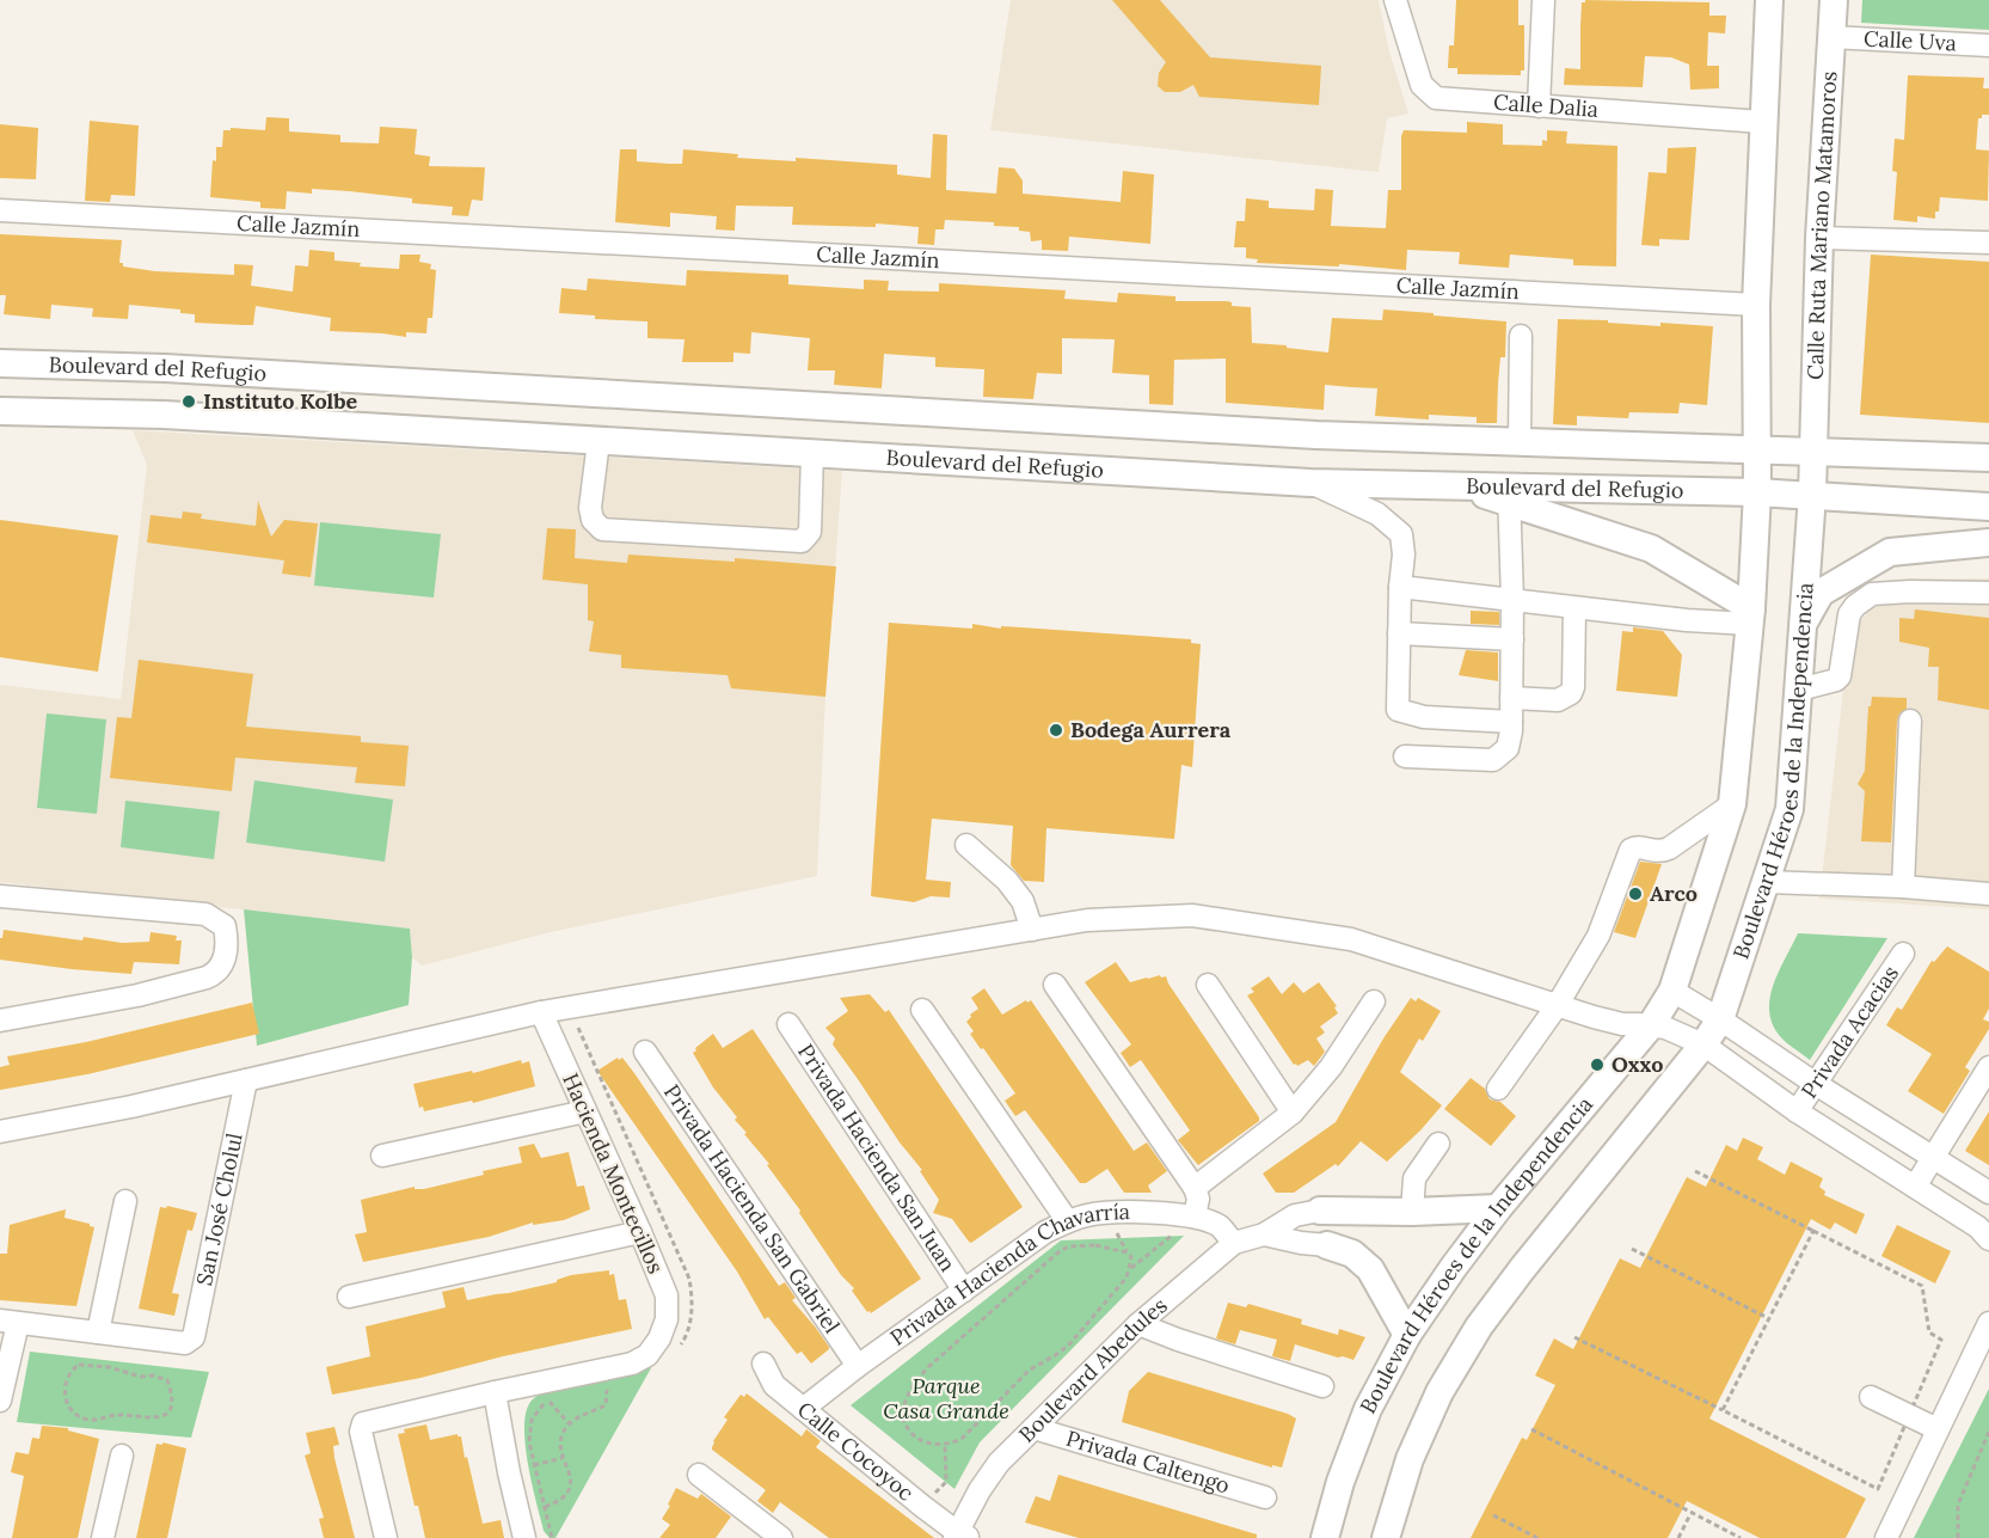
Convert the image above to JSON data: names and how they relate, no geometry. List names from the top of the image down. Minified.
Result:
{"streets":{"main road":["Calle Ruta Mariano Matamoros","Boulevard del Refugio","Boulevard Héroes de la Independencia"],"street":["Calle Uva","Calle Dalia","Calle Jazmín","Privada Acacias","Privada Hacienda San Juan","Hacienda Montecillos","Privada Hacienda San Gabriel","San José Cholul","Privada Hacienda Chavarría","Boulevard Abedules","Calle Cocoyoc","Privada Caltengo"]},"crossings":[["Calle Uva","Calle Ruta Mariano Matamoros"],["Calle Ruta Mariano Matamoros","Boulevard del Refugio"],["Calle Ruta Mariano Matamoros","Boulevard Héroes de la Independencia"],["Boulevard del Refugio","Boulevard Héroes de la Independencia"],["Privada Hacienda San Juan","Privada Hacienda Chavarría"],["Privada Hacienda San Gabriel","Privada Hacienda Chavarría"],["Privada Hacienda Chavarría","Boulevard Abedules"],["Privada Hacienda Chavarría","Calle Cocoyoc"],["Boulevard Abedules","Calle Cocoyoc"],["Boulevard Abedules","Privada Caltengo"]],"parks":["Parque Casa Grande"],"places":["Instituto Kolbe","Bodega Aurrera","Arco","Oxxo"]}
